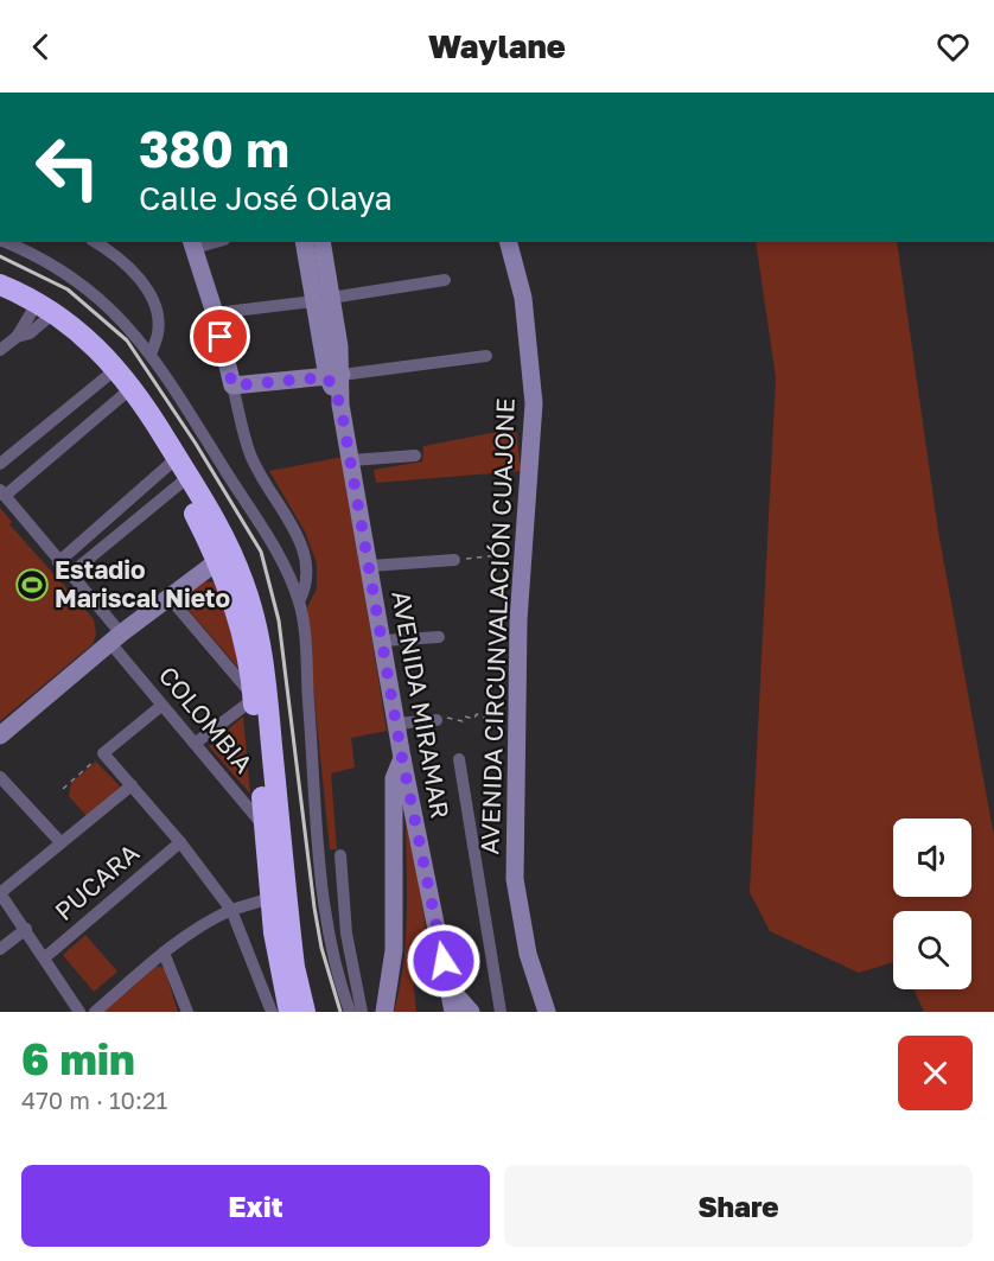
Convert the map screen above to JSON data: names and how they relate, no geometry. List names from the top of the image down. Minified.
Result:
{"streets":{"main road":["AVENIDA CIRCUNVALACIÓN CUAJONE","AVENIDA MIRAMAR"],"street":["COLOMBIA","PUCARA"]},"places":{"sports":["Estadio Mariscal Nieto"]},"page":{"header":"Waylane","turn":["380 m","Calle José Olaya"],"heading":["6 min","470 m · 10:21"],"buttons":["Exit","Share"]}}
